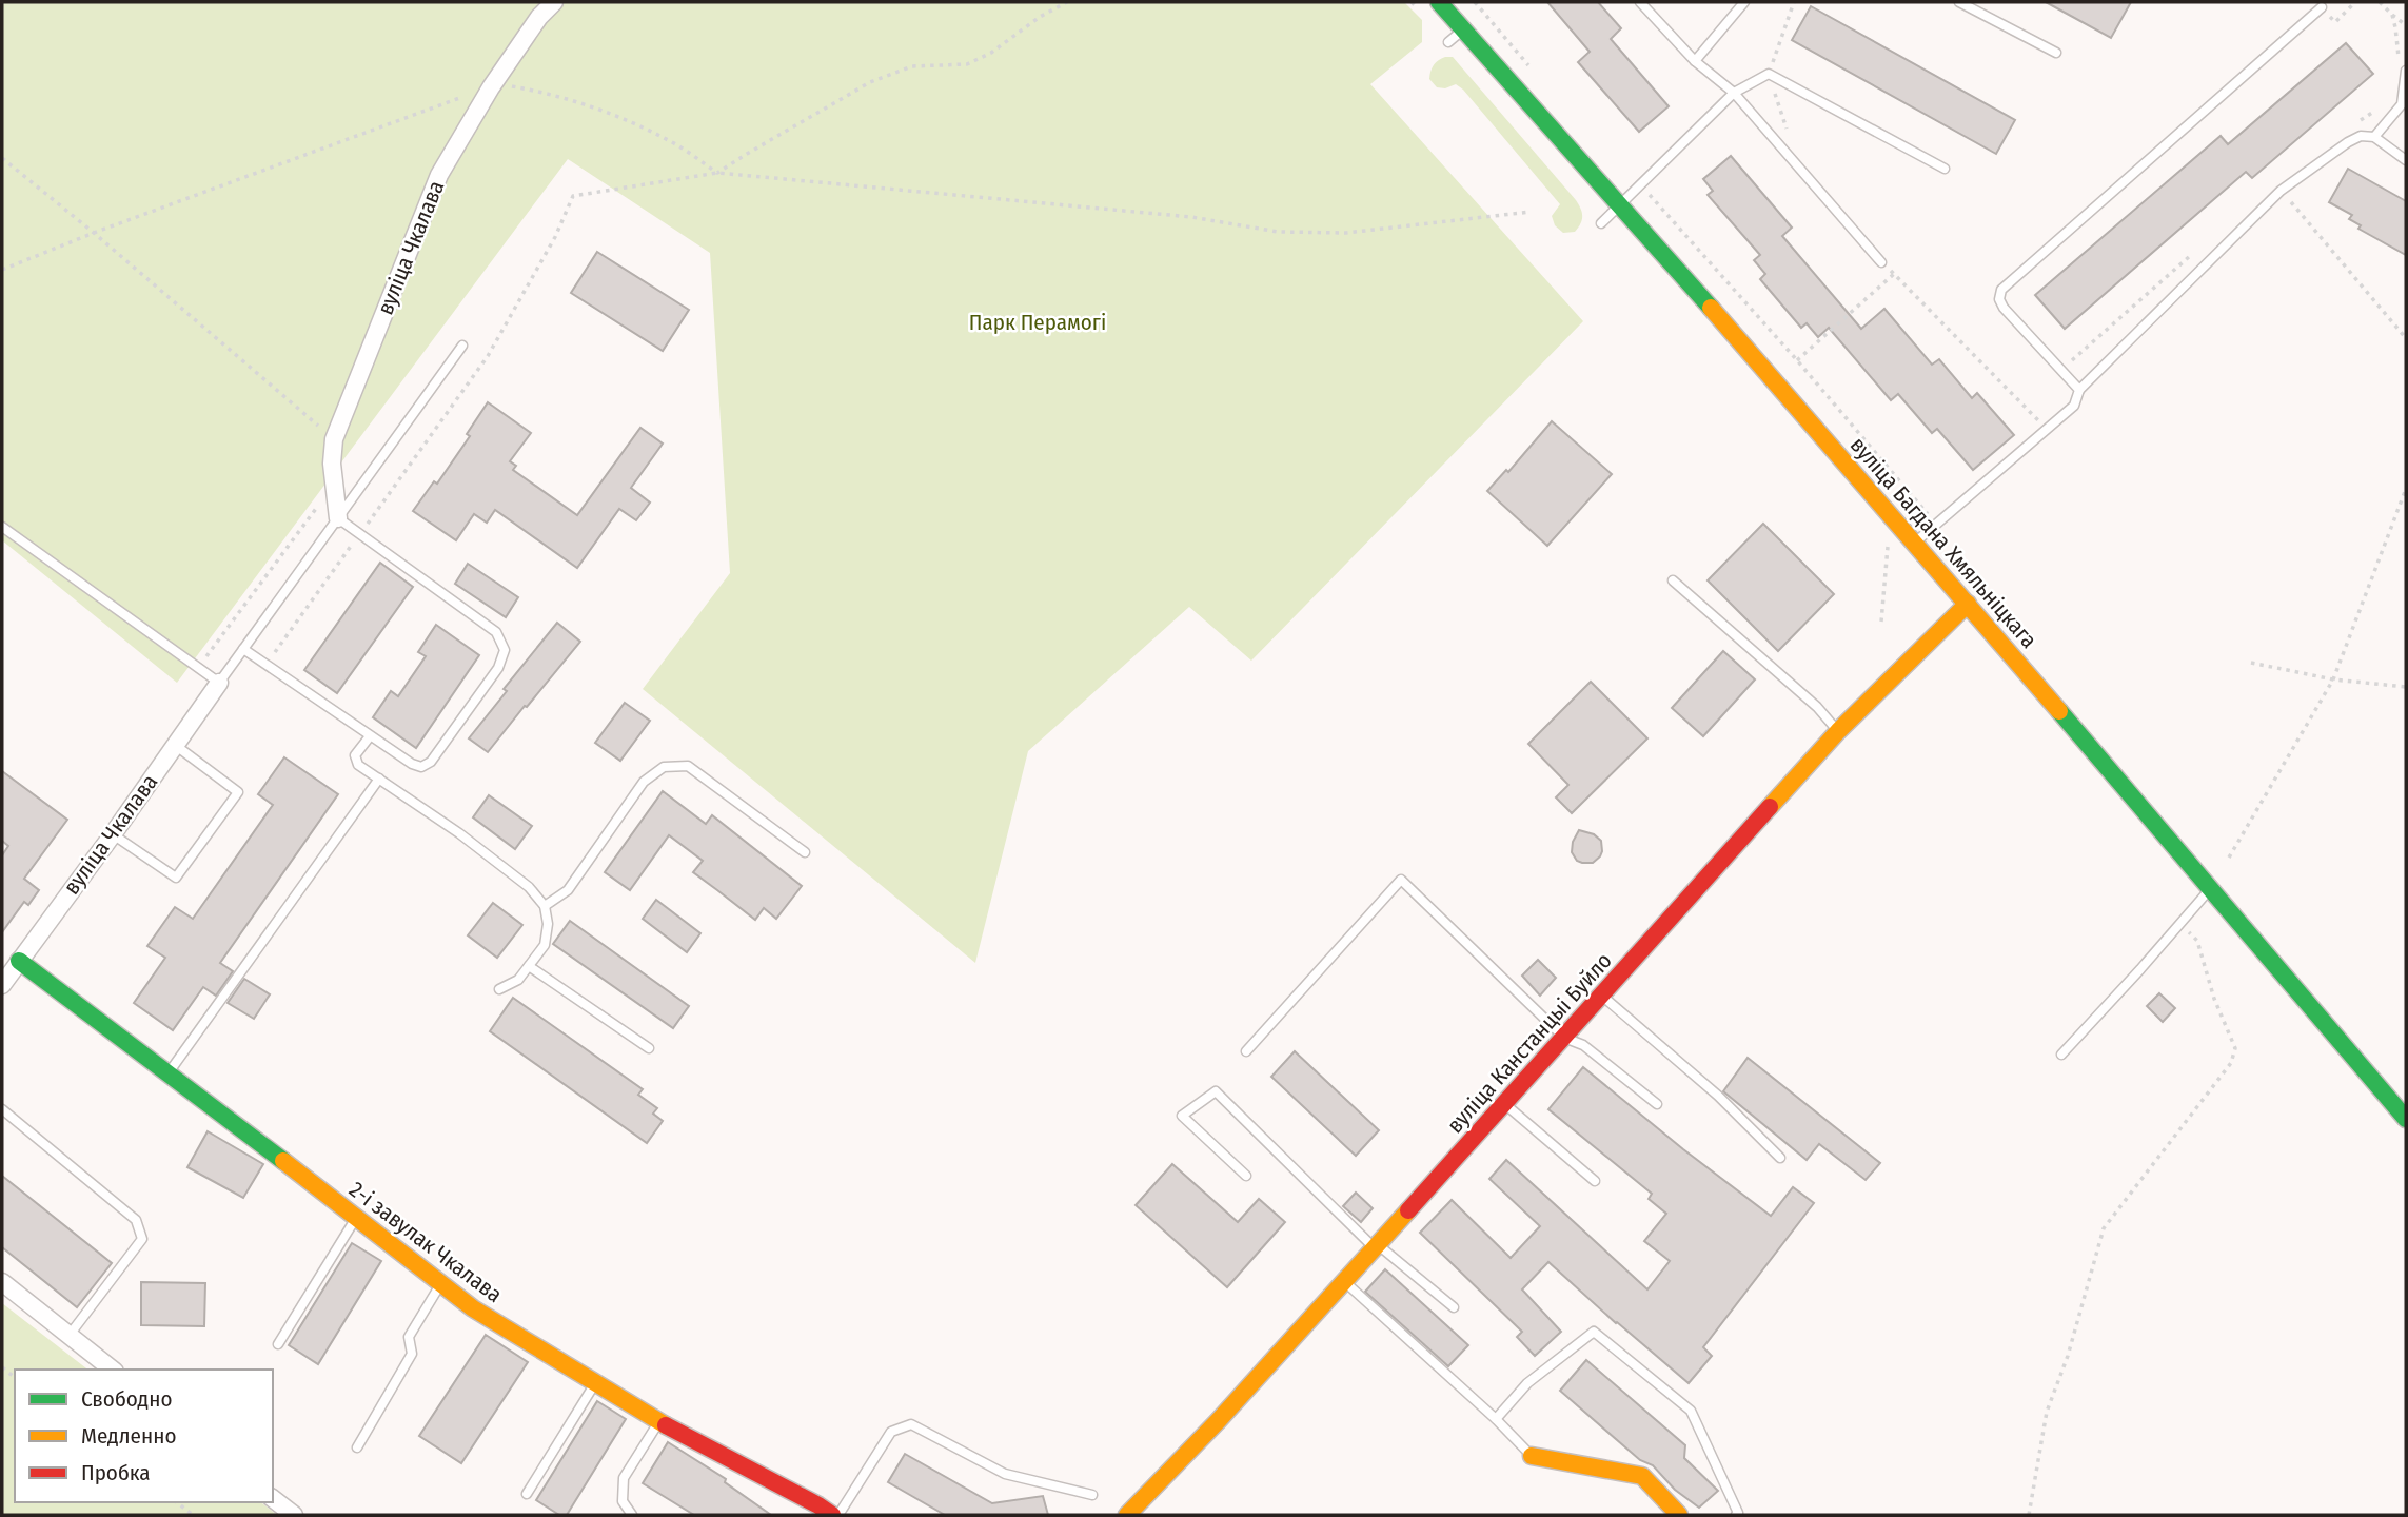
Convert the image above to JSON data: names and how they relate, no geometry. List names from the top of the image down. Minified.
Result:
{"streets":{"street":["вуліца Чкалава","вуліца Багдана Хмяльніцкага","вуліца Канстанцыі Буйло","2-і завулак Чкалава"]},"crossings":[["вуліца Чкалава","2-і завулак Чкалава"],["вуліца Багдана Хмяльніцкага","вуліца Канстанцыі Буйло"]],"parks":["Парк Перамогі"],"legend":["Свободно","Медленно","Пробка"]}
